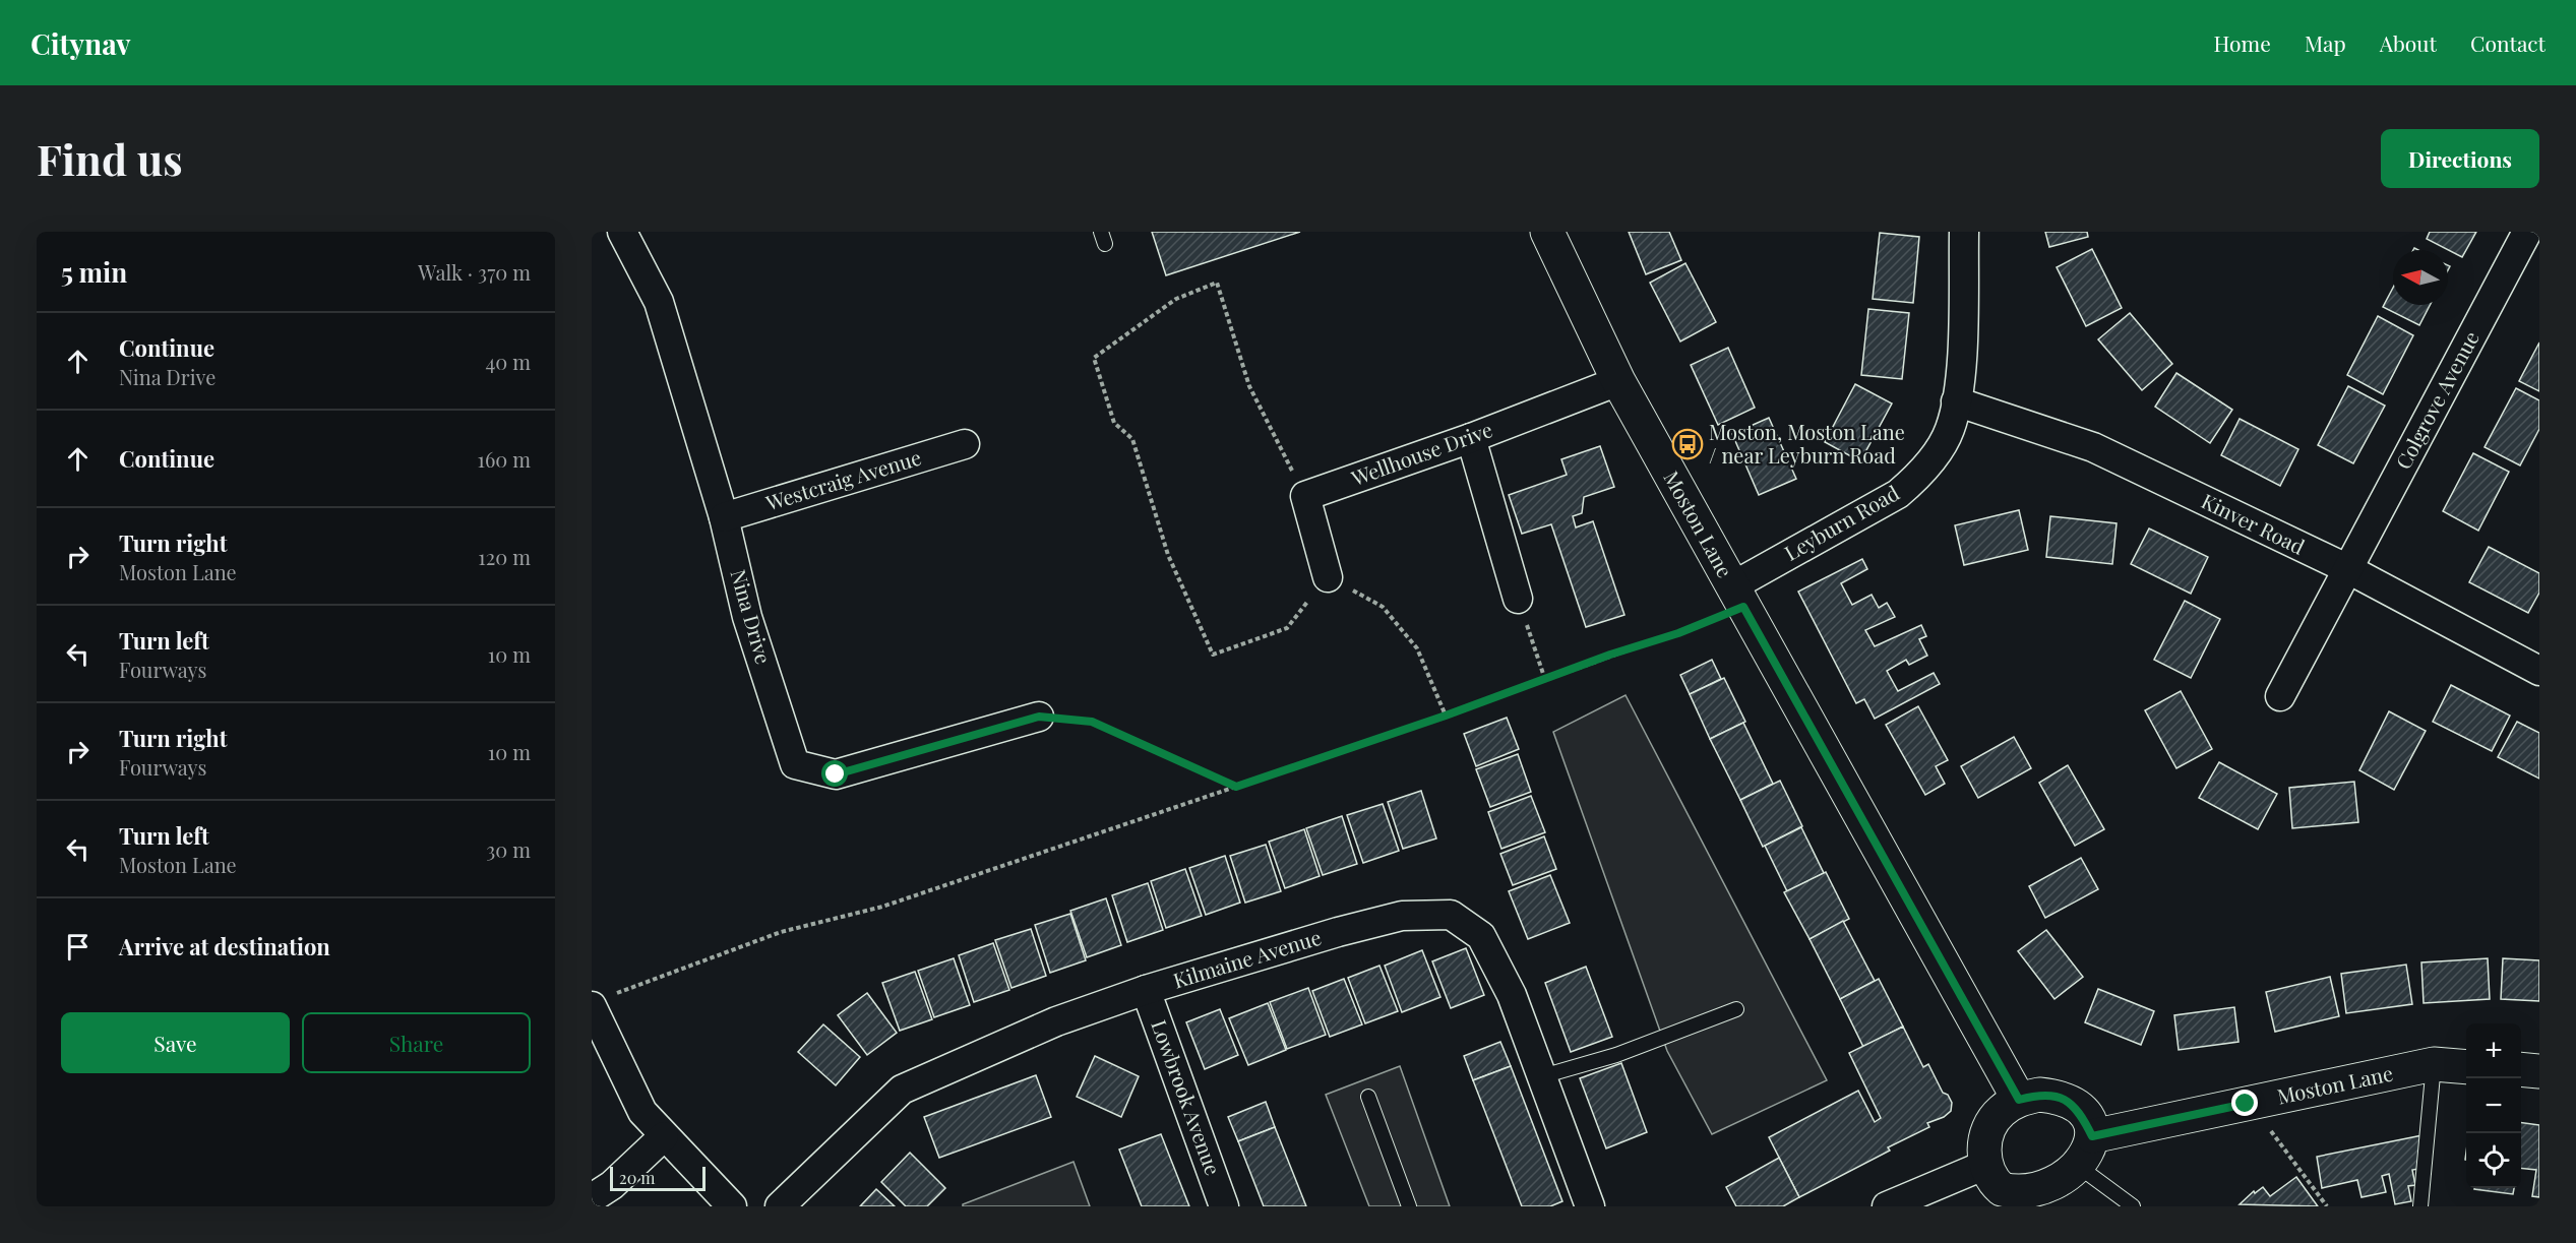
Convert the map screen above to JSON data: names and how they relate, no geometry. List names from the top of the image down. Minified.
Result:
{"streets":{"street":["Colgrove Avenue","Wellhouse Drive","Westcraig Avenue","Leyburn Road","Moston Lane","Kinver Road","Nina Drive","Kilmaine Avenue","Lowbrook Avenue"]},"crossings":[["Colgrove Avenue","Kinver Road"],["Wellhouse Drive","Moston Lane"],["Westcraig Avenue","Nina Drive"],["Leyburn Road","Moston Lane"],["Leyburn Road","Kinver Road"],["Kilmaine Avenue","Lowbrook Avenue"]],"places":{"bus stop":["Moston, Moston Lane / near Leyburn Road"]},"scale_bar":"20 m","north":"left","page":{"header":"Citynav","nav":["Home","Map","About","Contact"],"buttons":["Directions",["Save","Share"]],"title":"Find us","heading":["5 min","Walk · 370 m"],"list":[["Continue","Nina Drive","40 m"],["Continue","160 m"],["Turn right","Moston Lane","120 m"],["Turn left","Fourways","10 m"],["Turn right","Fourways","10 m"],["Turn left","Moston Lane","30 m"],"Arrive at destination"],"map_buttons":["+","−"],"scale":"20 m"}}
